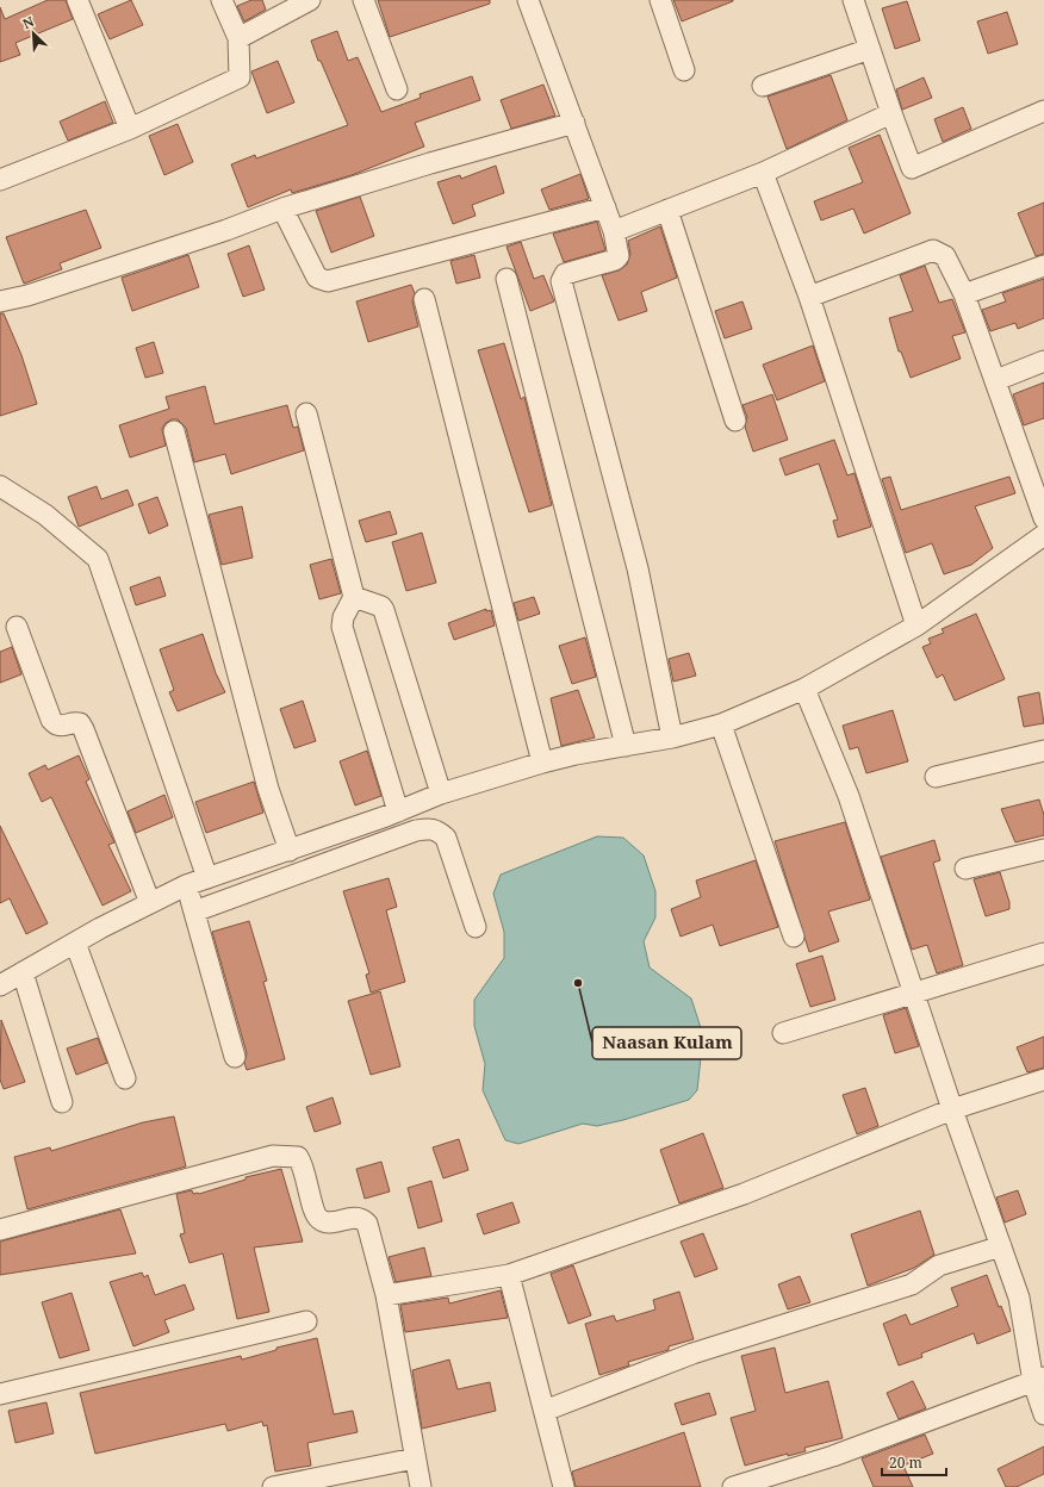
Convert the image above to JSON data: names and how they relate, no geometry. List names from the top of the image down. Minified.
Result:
{"places":["Naasan Kulam"],"scale_bar":"20 m","north":"top left"}
